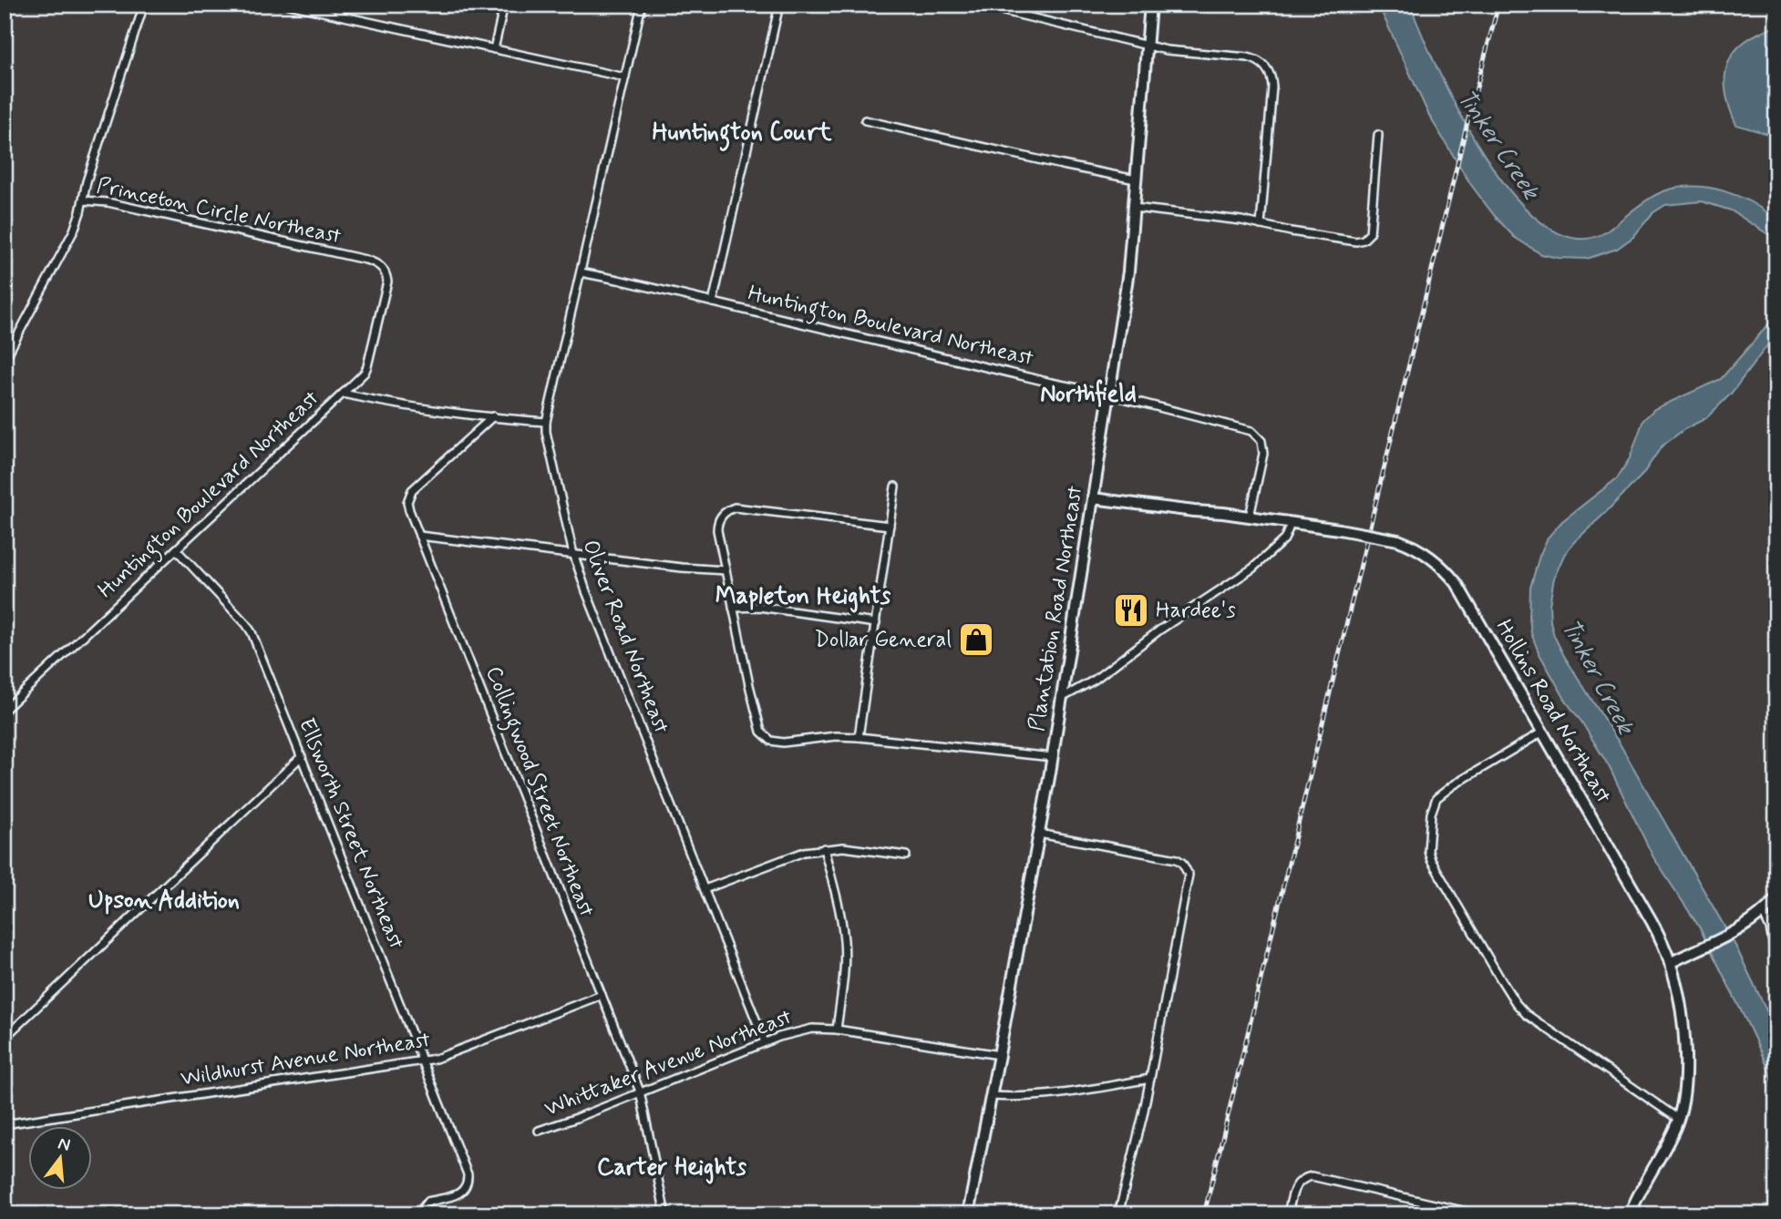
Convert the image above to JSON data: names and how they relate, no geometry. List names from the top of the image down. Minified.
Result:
{"streets":{"main road":["Plantation Road Northeast","Hollins Road Northeast"],"street":["Princeton Circle Northeast","Huntington Boulevard Northeast","Oliver Road Northeast","Collingwood Street Northeast","Ellsworth Street Northeast","Wildhurst Avenue Northeast","Whittaker Avenue Northeast"]},"crossings":[["Princeton Circle Northeast","Huntington Boulevard Northeast"],["Huntington Boulevard Northeast","Plantation Road Northeast"],["Huntington Boulevard Northeast","Oliver Road Northeast"],["Huntington Boulevard Northeast","Hollins Road Northeast"],["Huntington Boulevard Northeast","Collingwood Street Northeast"],["Huntington Boulevard Northeast","Ellsworth Street Northeast"],["Plantation Road Northeast","Hollins Road Northeast"],["Plantation Road Northeast","Whittaker Avenue Northeast"],["Oliver Road Northeast","Whittaker Avenue Northeast"],["Collingwood Street Northeast","Wildhurst Avenue Northeast"],["Collingwood Street Northeast","Whittaker Avenue Northeast"],["Ellsworth Street Northeast","Wildhurst Avenue Northeast"]],"districts":["Huntington Court","Northfield","Mapleton Heights","Upson Addition","Carter Heights"],"water":["Tinker Creek"],"places":{"restaurant":["Hardee's"],"shop":["Dollar General"]},"north":"top"}
